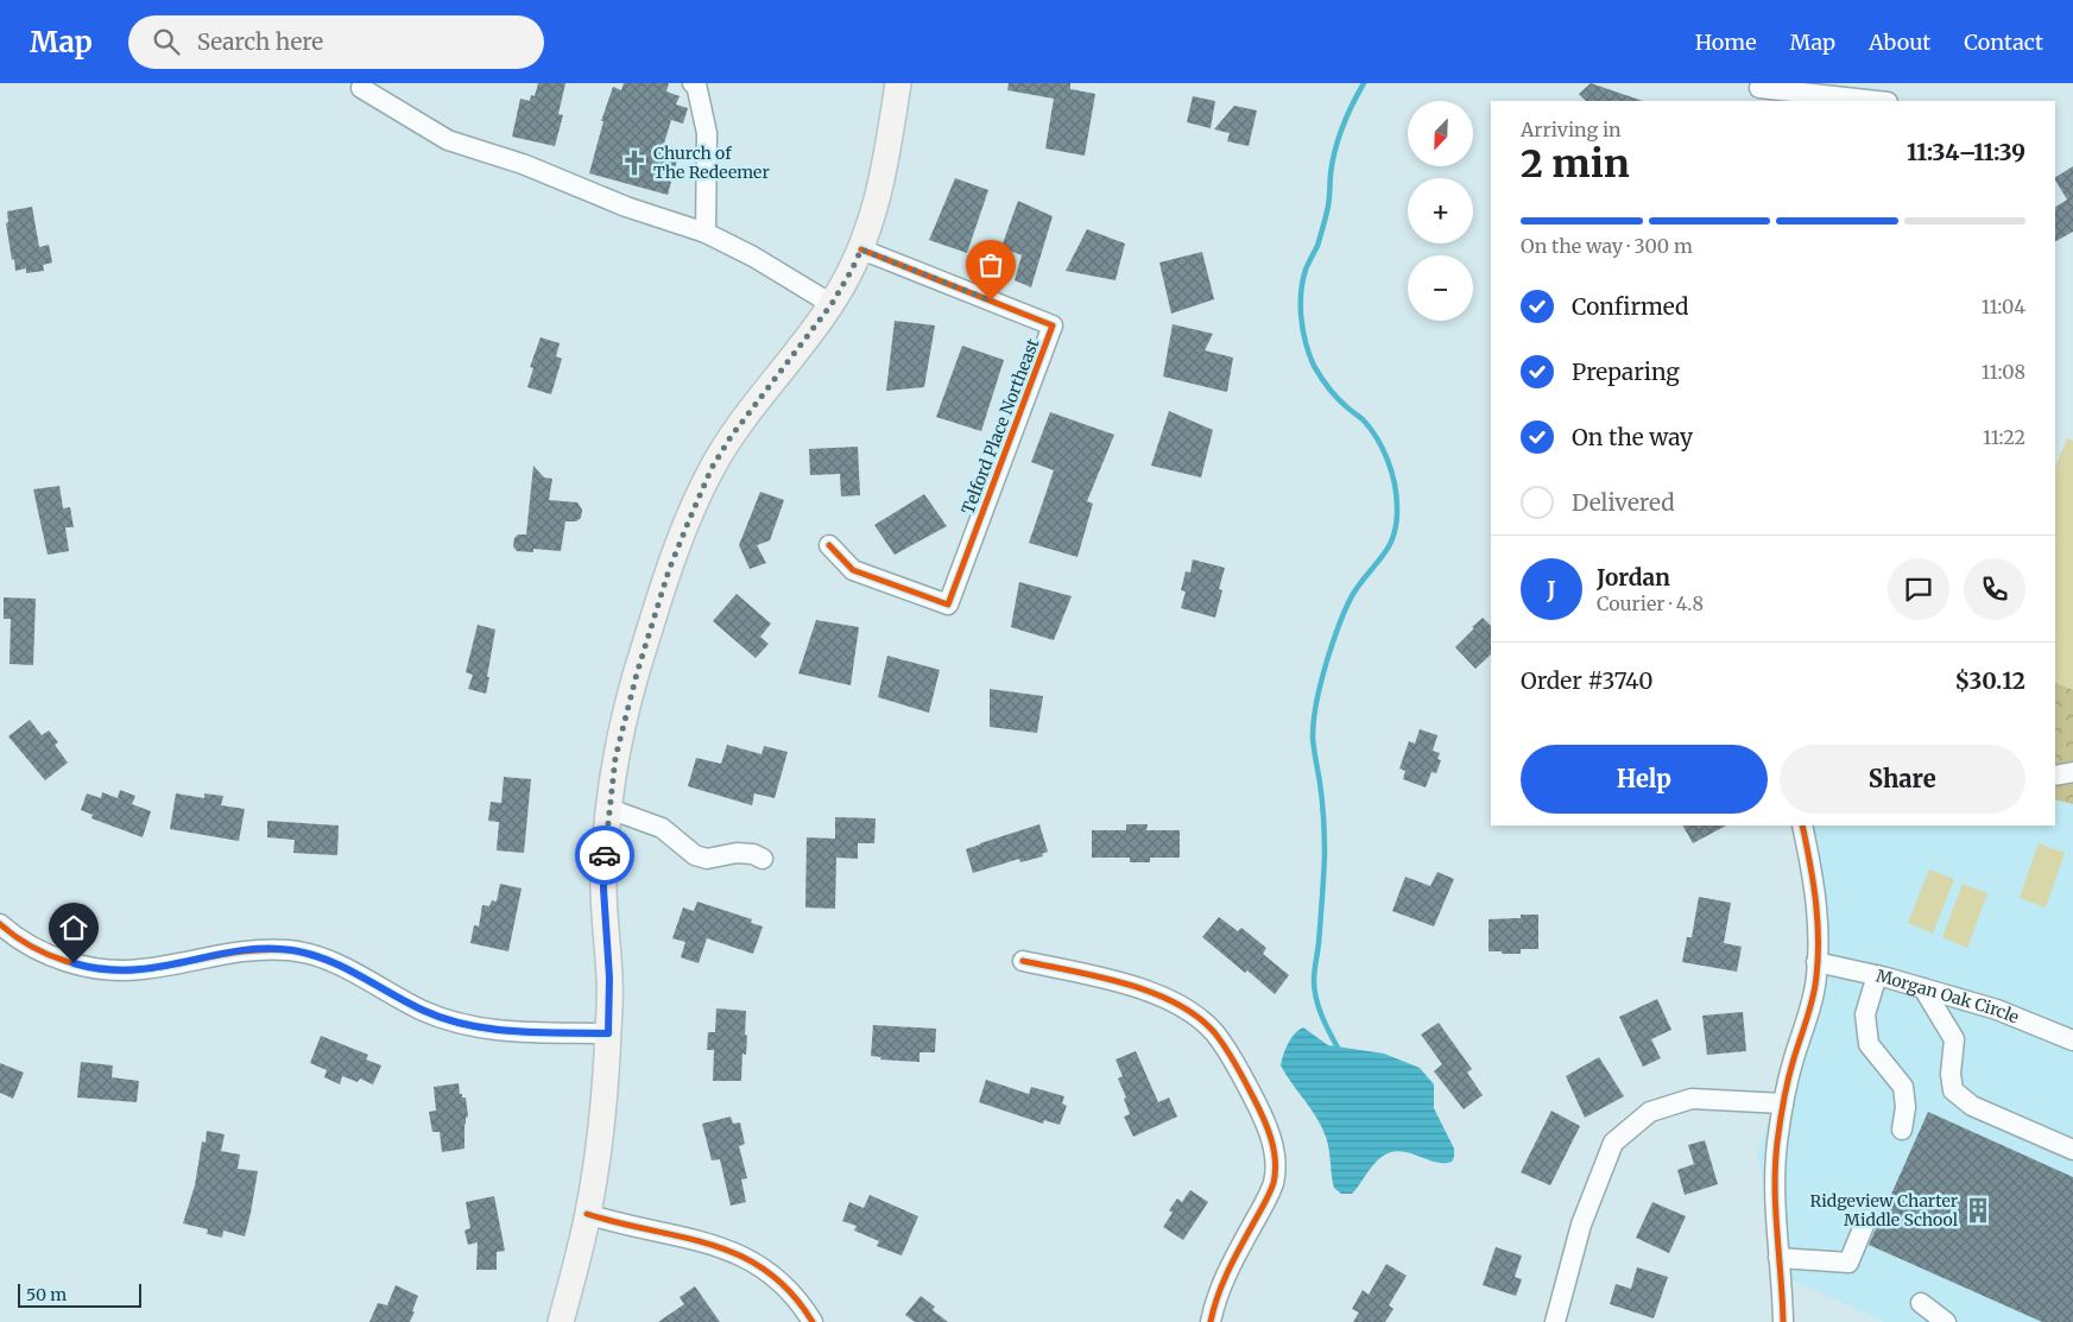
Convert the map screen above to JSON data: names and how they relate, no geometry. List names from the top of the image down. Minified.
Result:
{"streets":{"street":["Telford Place Northeast","Morgan Oak Circle"]},"places":{"church":["Church of The Redeemer"],"building":["Ridgeview Charter Middle School"]},"scale_bar":"50 m","north":"bottom left","page":{"header":"Map","search":"Search here","nav":["Home","Map","About","Contact"],"map_buttons":["+","−"],"heading":["2 min","Arriving in","11:34–11:39"],"panel":["Jordan","Courier · 4.8","Order #3740","$30.12"],"bar":"On the way · 300 m","list":[["Confirmed","11:04"],["Preparing","11:08"],["On the way","11:22"],"Delivered"],"round":"J","buttons":["Help","Share"],"scale":"50 m"}}
